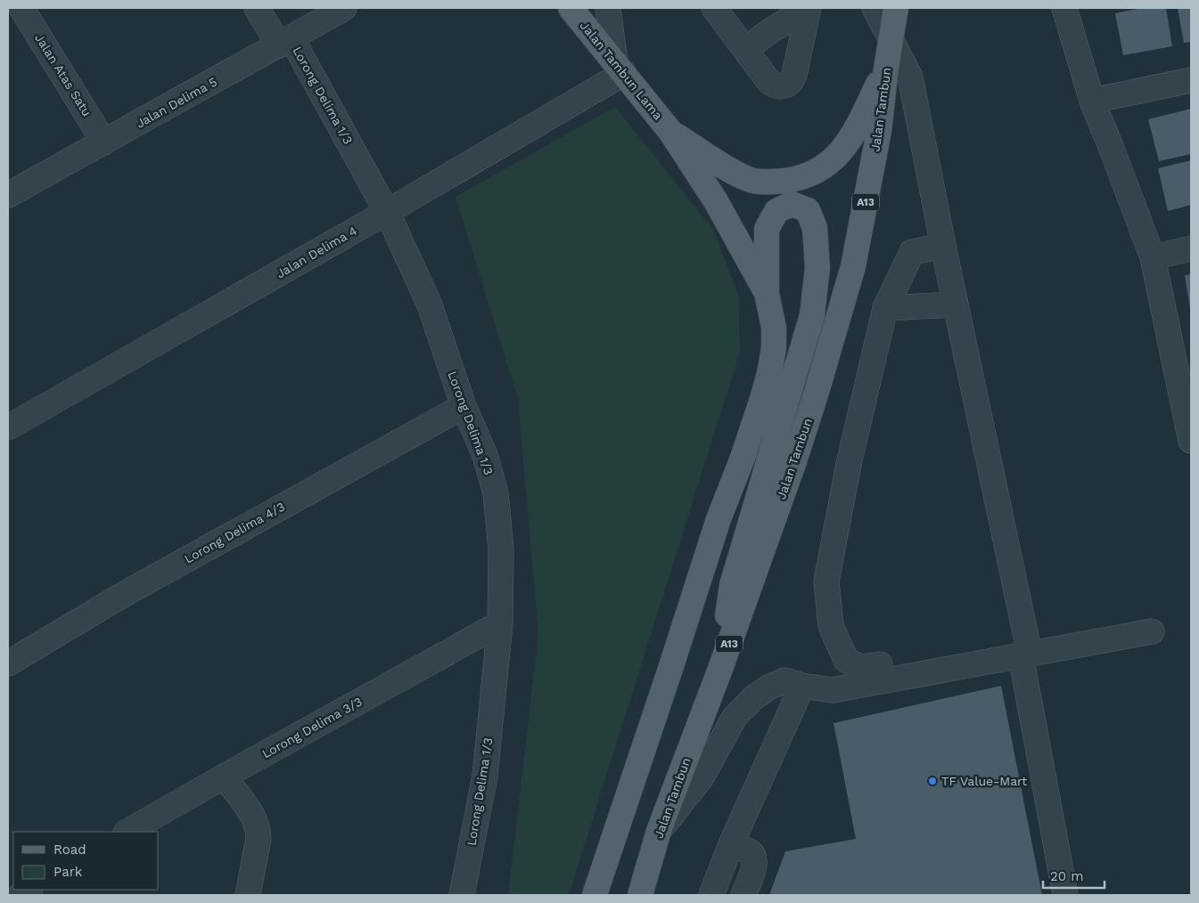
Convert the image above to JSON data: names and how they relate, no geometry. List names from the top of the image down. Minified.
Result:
{"streets":{"main road":["Jalan Tambun Lama","Jalan Tambun","A13"],"street":["Jalan Atas Satu","Lorong Delima 1/3","Jalan Delima 5","Jalan Delima 4","Lorong Delima 4/3","Lorong Delima 3/3"]},"crossings":[["Jalan Tambun Lama","Jalan Delima 4"],["Jalan Atas Satu","Jalan Delima 5"],["Lorong Delima 1/3","Jalan Delima 5"],["Lorong Delima 1/3","Jalan Delima 4"],["Lorong Delima 1/3","Lorong Delima 4/3"],["Lorong Delima 1/3","Lorong Delima 3/3"]],"places":["TF Value-Mart"],"legend":["Road","Park"],"scale_bar":"20 m"}
